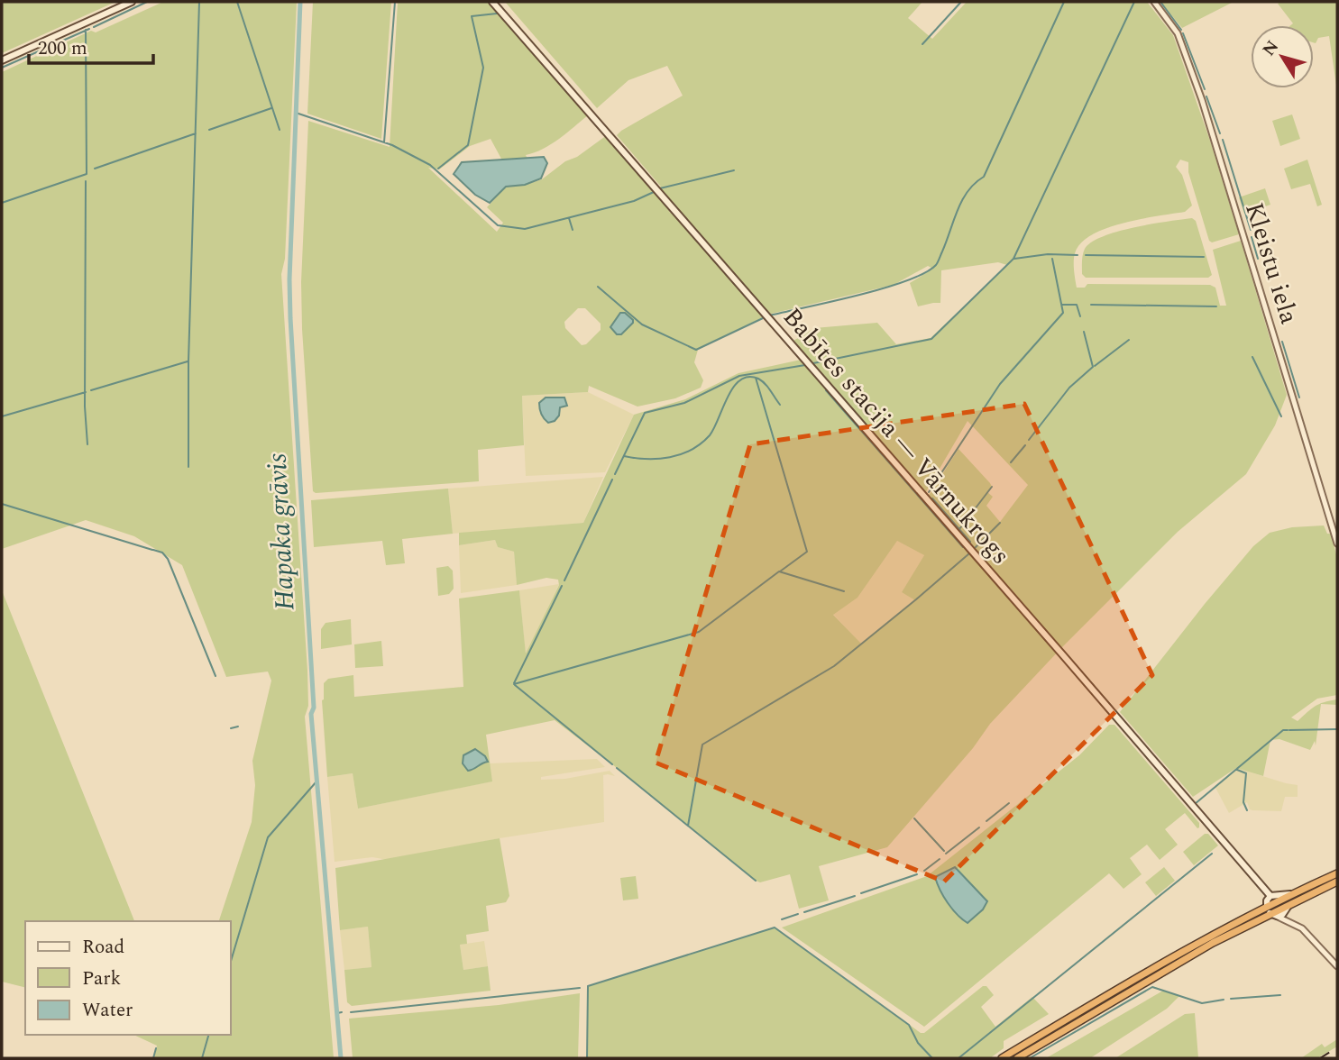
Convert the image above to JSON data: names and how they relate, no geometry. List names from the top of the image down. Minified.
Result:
{"streets":{"main road":["Babītes stacija — Vārnukrogs"],"street":["Kleistu iela"]},"water":["Hapaka grāvis"],"legend":["Road","Park","Water"],"scale_bar":"200 m","north":"top left"}
